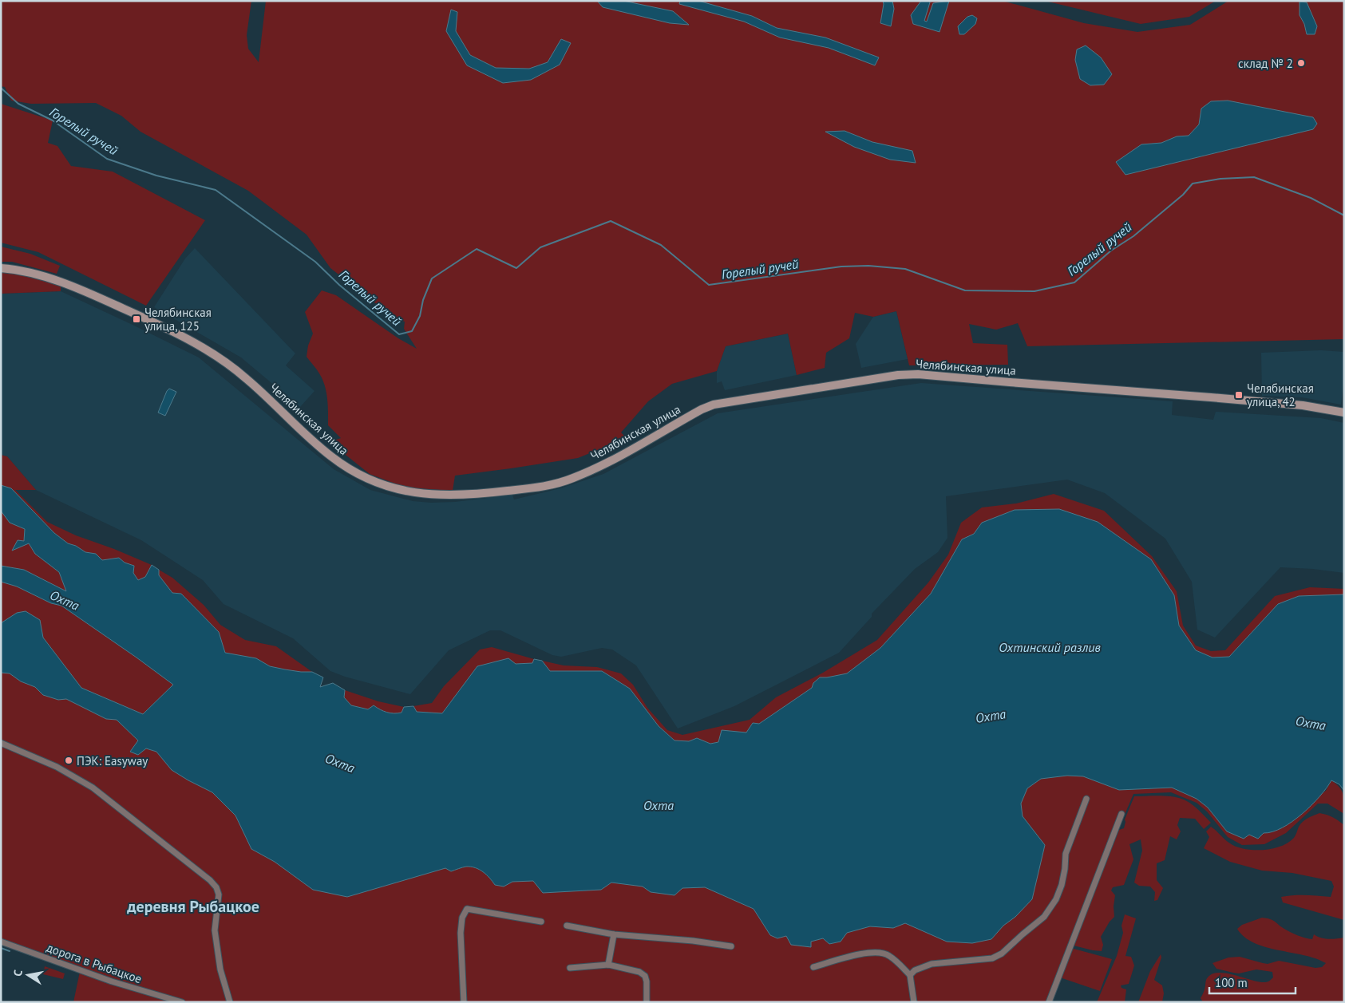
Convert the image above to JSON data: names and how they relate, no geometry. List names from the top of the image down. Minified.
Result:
{"streets":{"street":["Челябинская улица","дорога в Рыбацкое"]},"districts":["деревня Рыбацкое"],"water":["Горелый ручей","Охта","Охтинский разлив"],"places":{"other":["склад № 2","ПЭК: Easyway"],"transit":["Челябинская улица, 125","Челябинская улица, 42"]},"scale_bar":"100 m","north":"left"}
